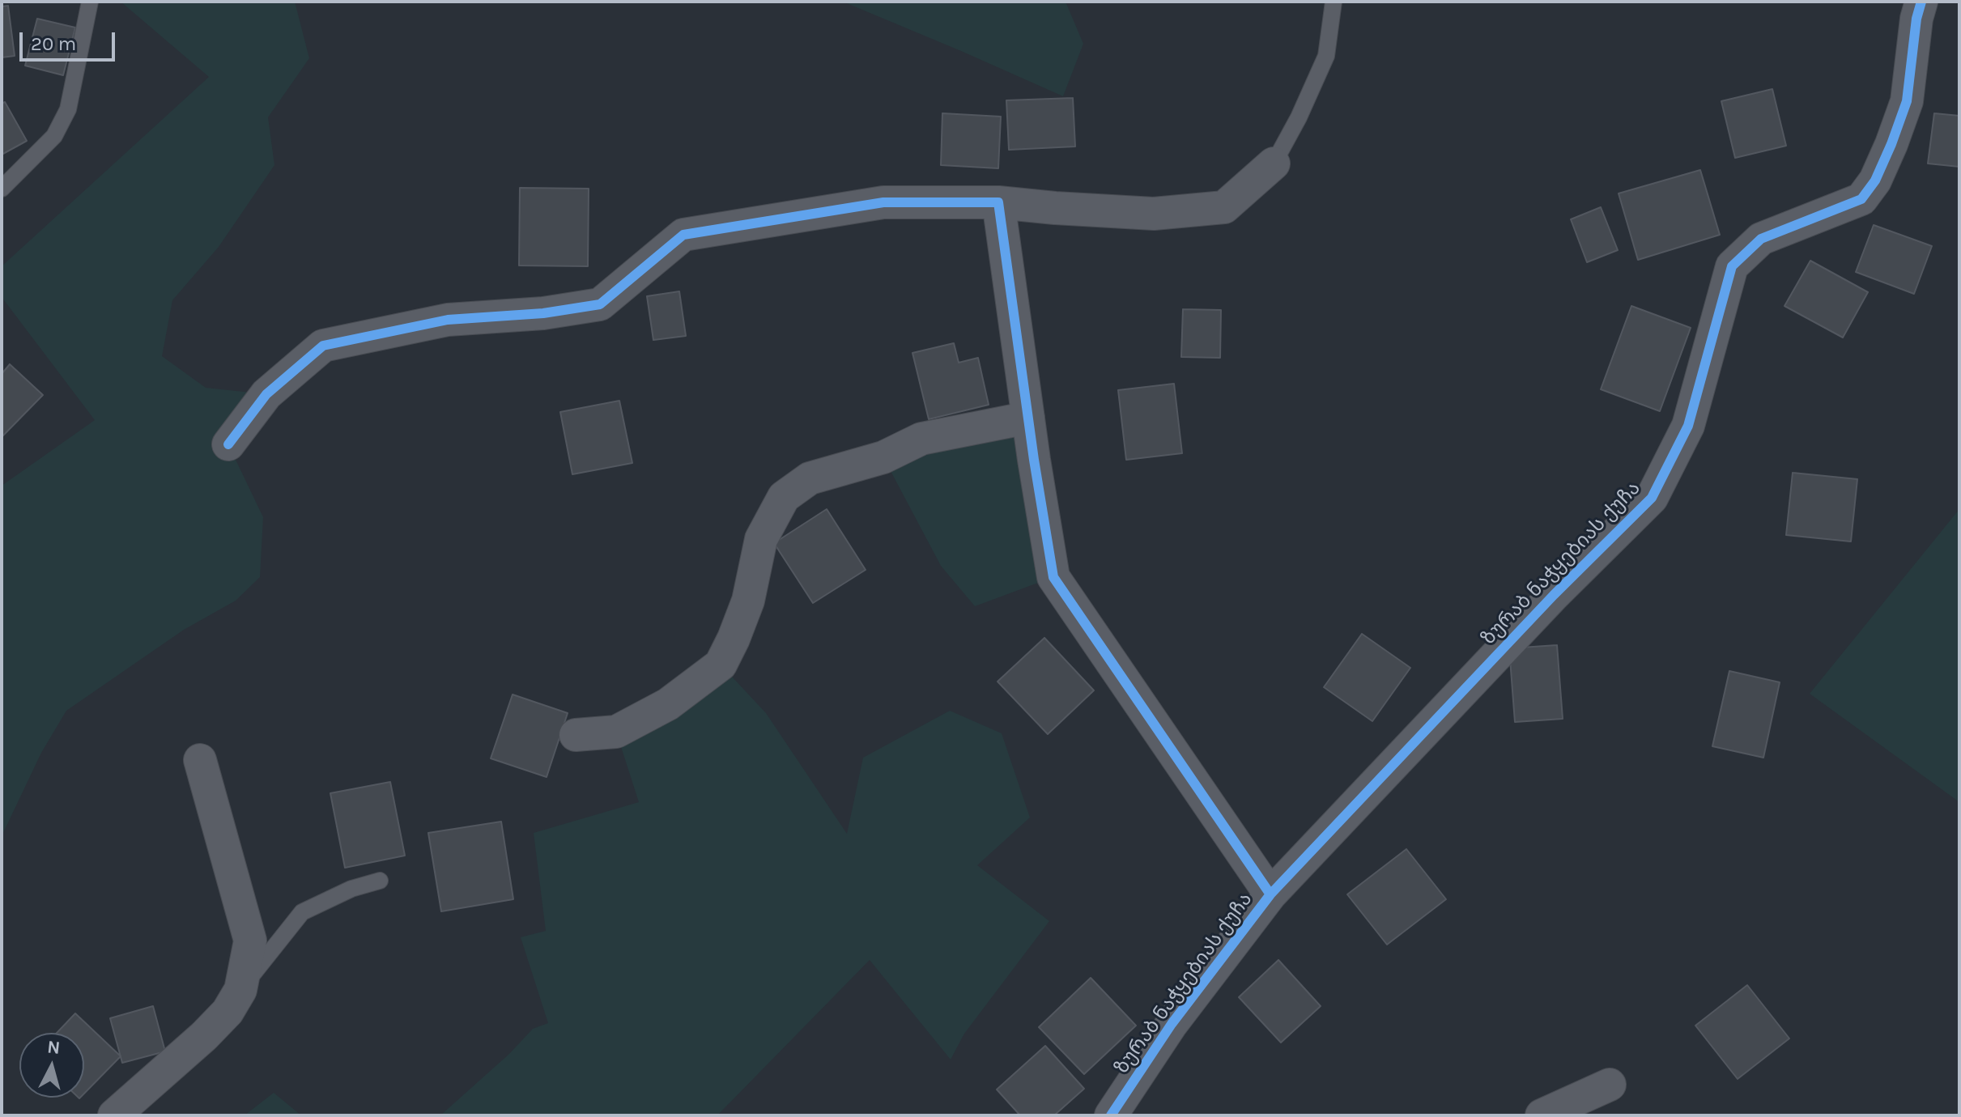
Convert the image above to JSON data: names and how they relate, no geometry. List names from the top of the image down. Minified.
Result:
{"streets":{"street":["ზურაბ ნაჭყებიას ქუჩა"]},"scale_bar":"20 m","north":"top"}
